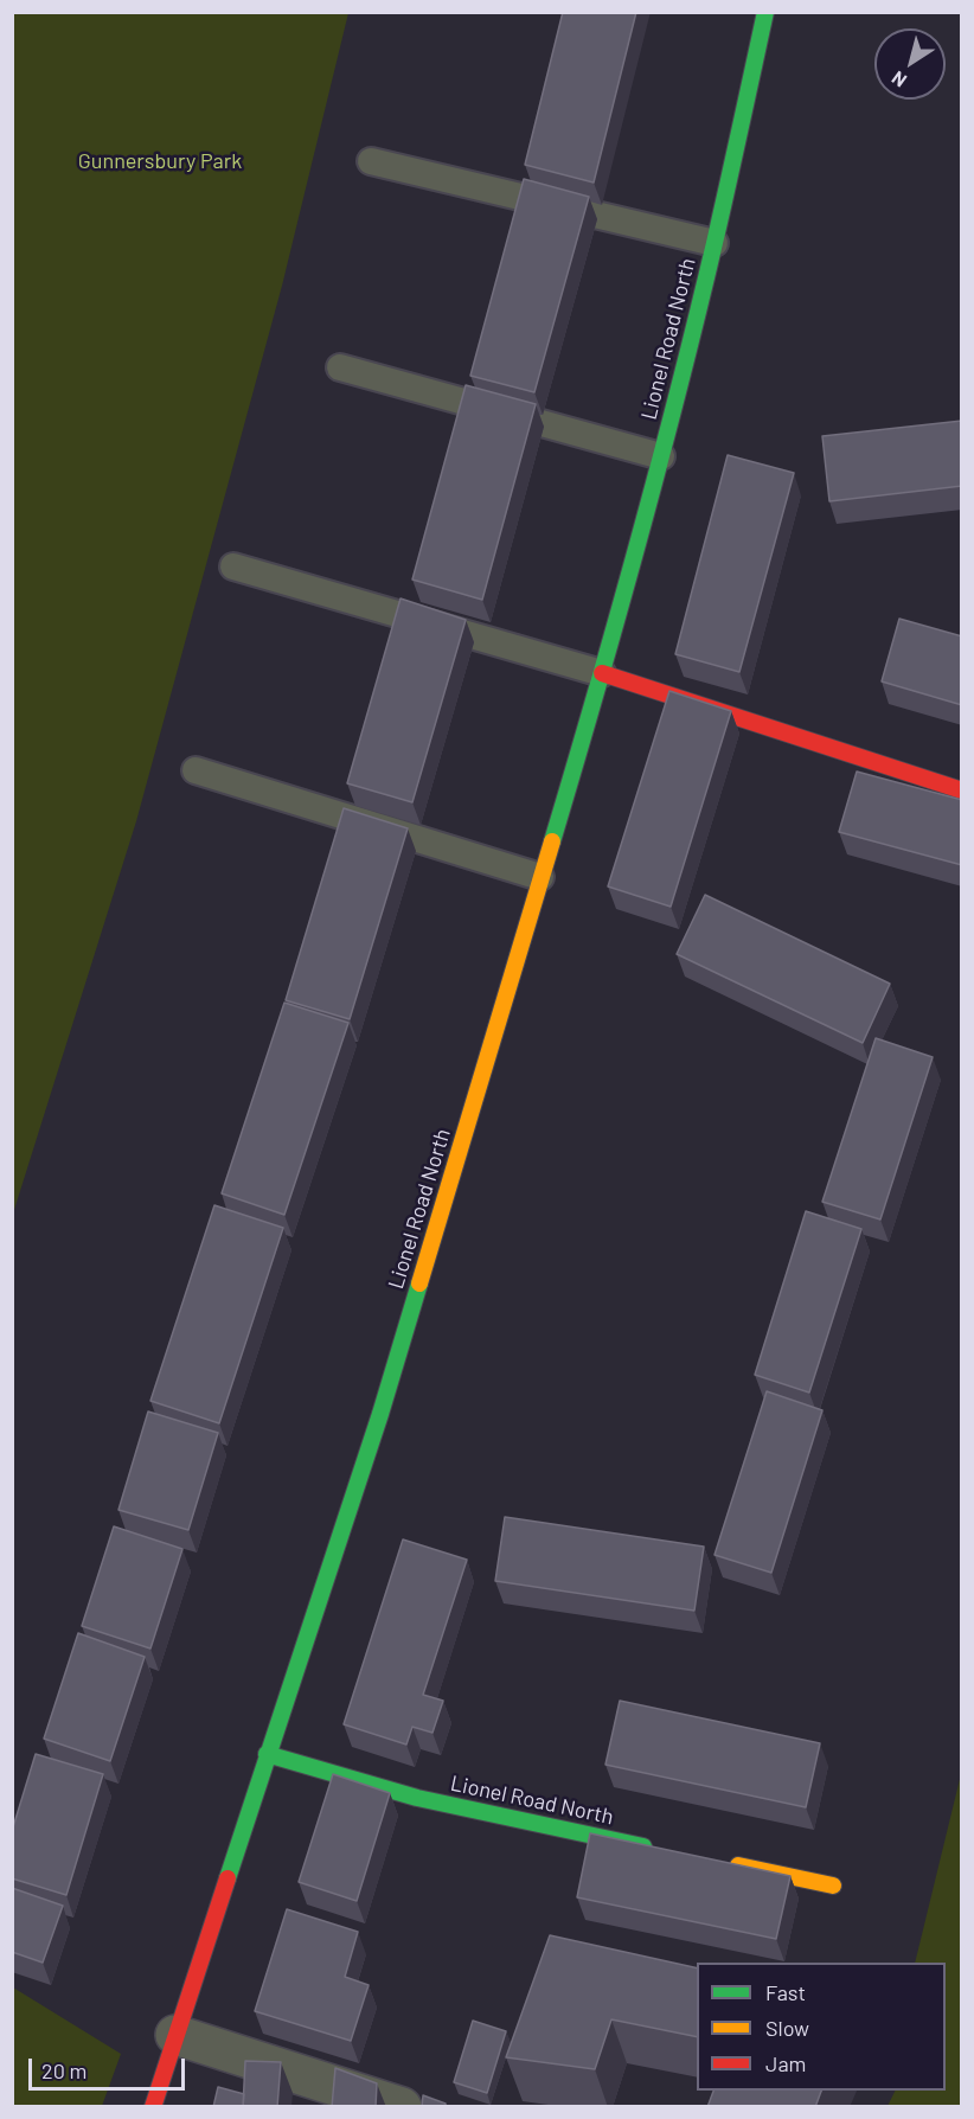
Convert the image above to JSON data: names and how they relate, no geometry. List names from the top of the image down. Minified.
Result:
{"streets":{"street":["Lionel Road North"]},"parks":["Gunnersbury Park"],"legend":["Fast","Slow","Jam"],"scale_bar":"20 m","north":"bottom left"}
